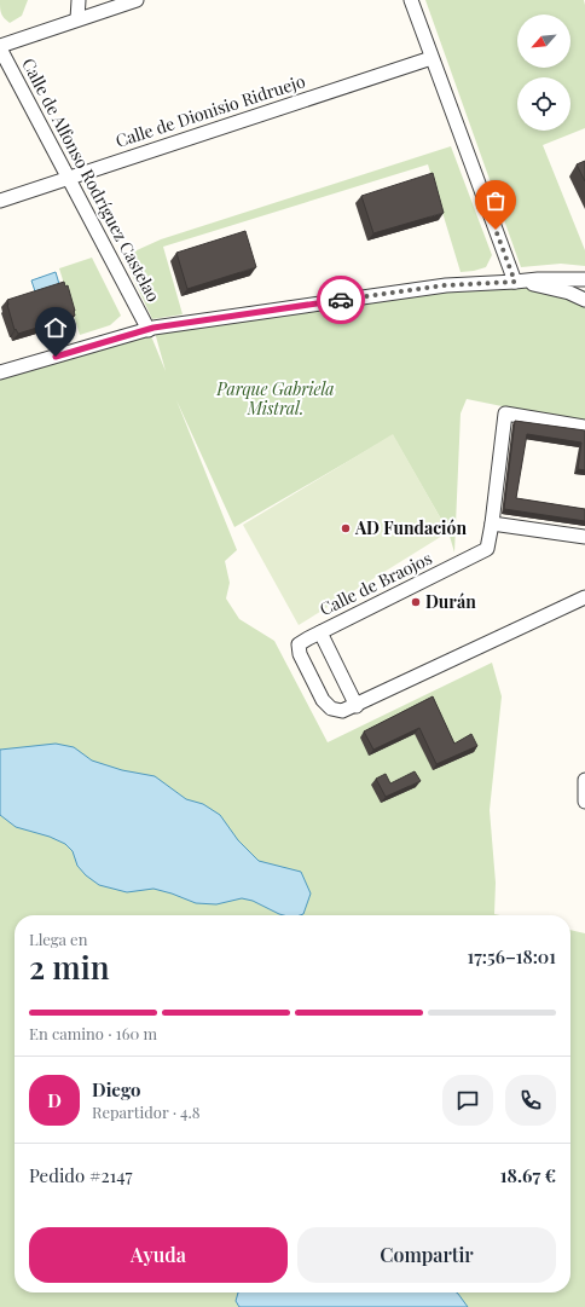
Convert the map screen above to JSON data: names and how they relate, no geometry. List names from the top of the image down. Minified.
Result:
{"streets":{"street":["Calle de Dionisio Ridruejo","Calle de Alfonso Rodríguez Castelao","Calle de Braojos"]},"crossings":[["Calle de Dionisio Ridruejo","Calle de Alfonso Rodríguez Castelao"]],"parks":["Parque Gabriela Mistral."],"places":["AD Fundación","Durán"],"north":"bottom left","page":{"heading":["2 min","Llega en","17:56–18:01"],"panel":["Diego","Repartidor · 4.8","Pedido #2147","18.67 €"],"bar":"En camino · 160 m","round":"D","buttons":["Ayuda","Compartir"]}}
